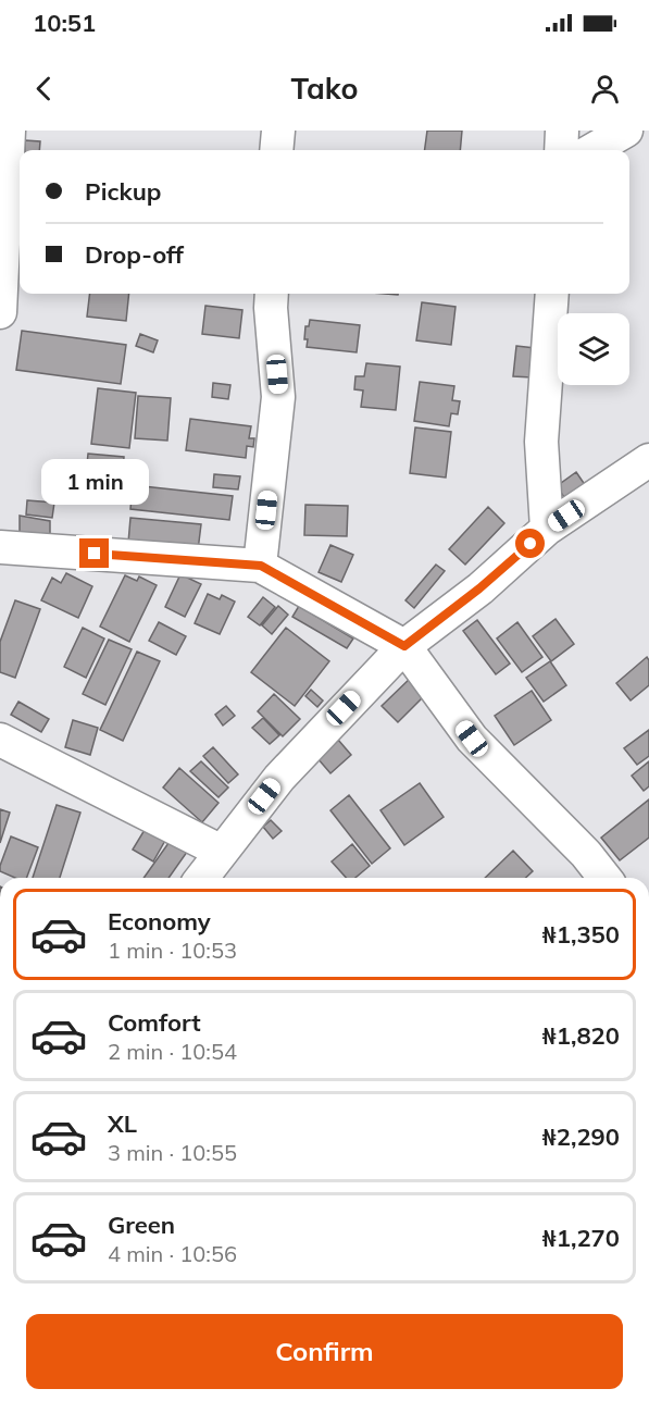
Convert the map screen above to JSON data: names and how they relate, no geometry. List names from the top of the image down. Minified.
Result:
{"page":{"status":"10:51","header":"Tako","banner":["Pickup","Drop-off"],"bubble":"1 min","list":[{"name":"Economy","note":"1 min · 10:53","value":"₦1,350"},{"name":"Comfort","note":"2 min · 10:54","value":"₦1,820"},{"name":"XL","note":"3 min · 10:55","value":"₦2,290"},{"name":"Green","note":"4 min · 10:56","value":"₦1,270"}],"buttons":"Confirm"}}
